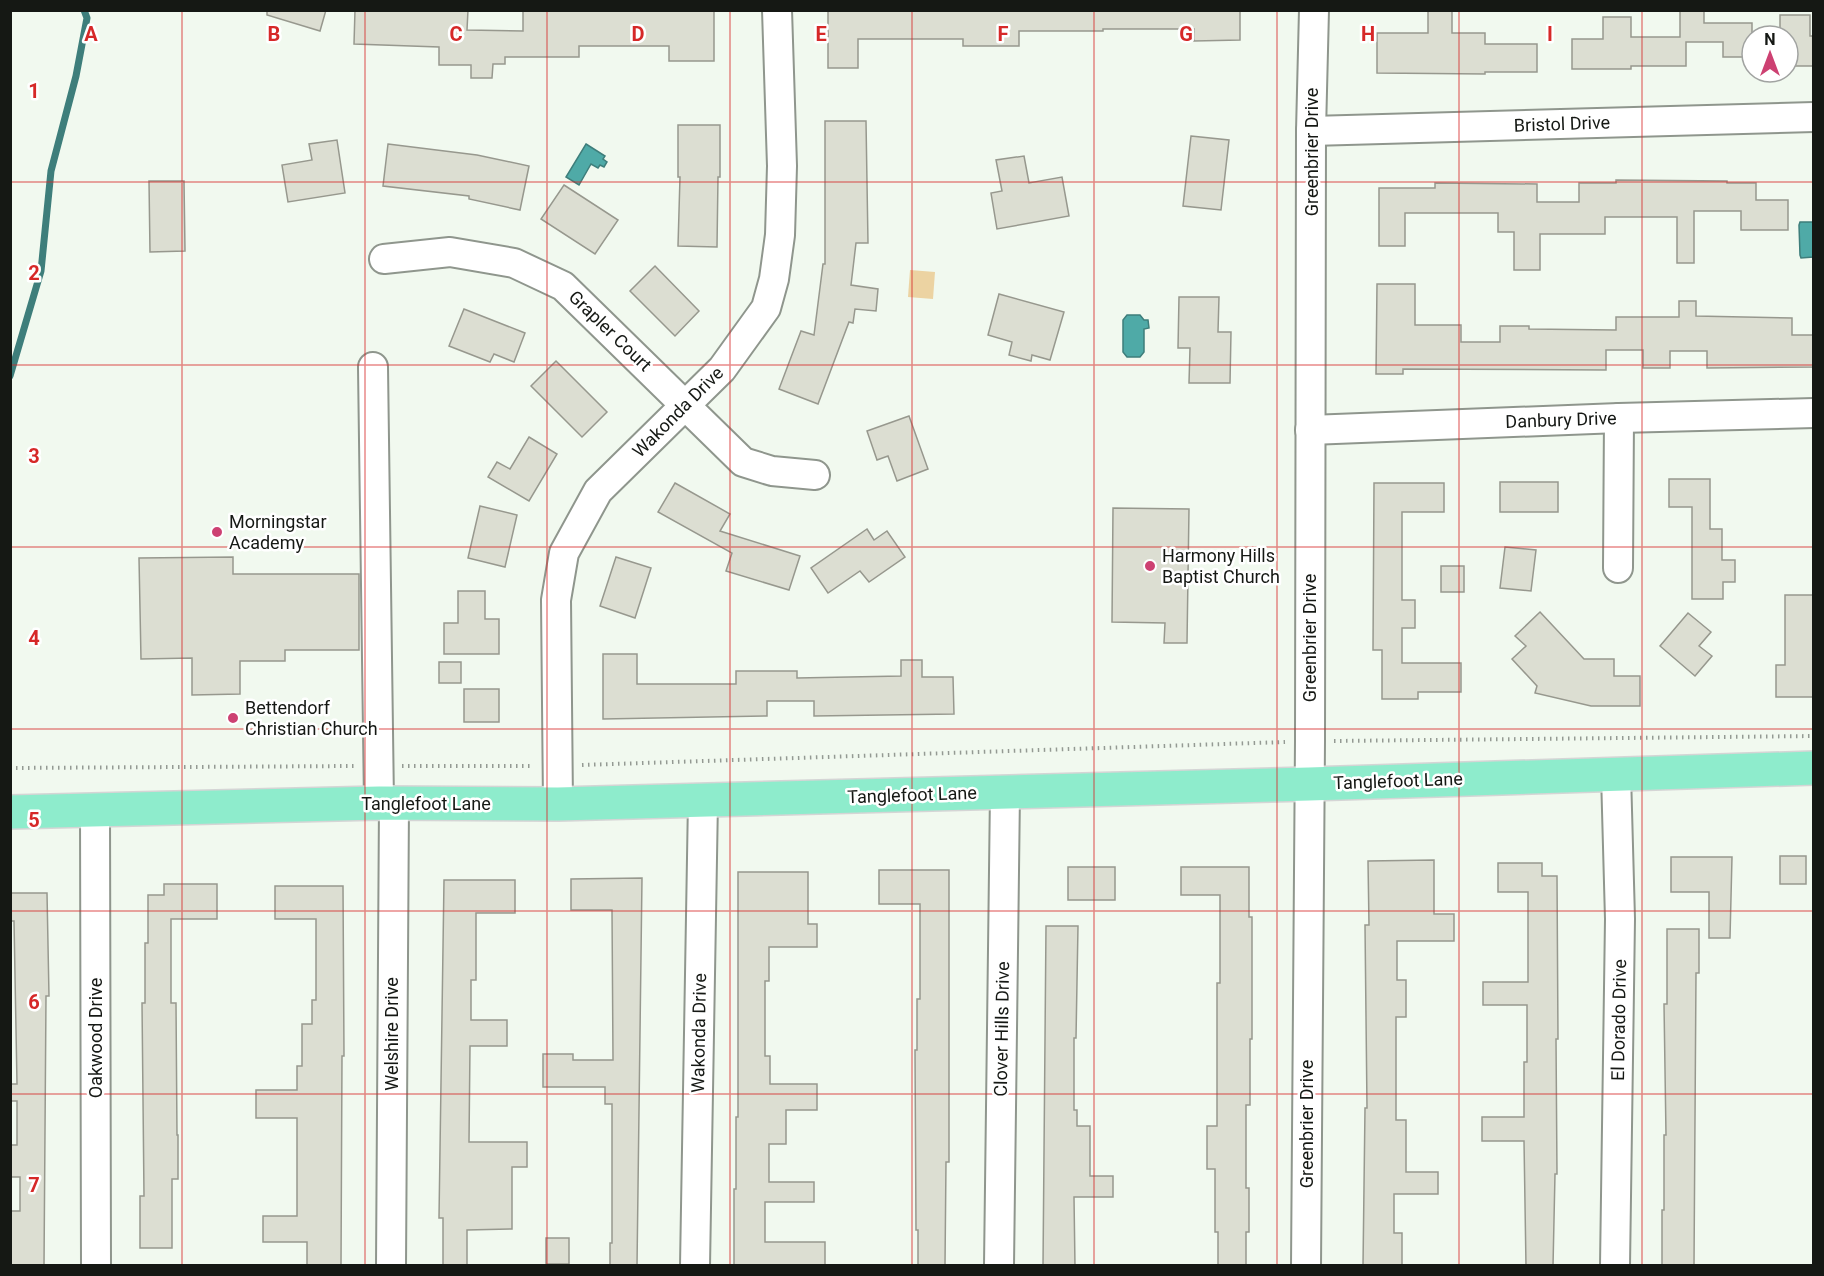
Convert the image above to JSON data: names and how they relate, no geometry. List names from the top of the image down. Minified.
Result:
{"streets":{"main road":["Tanglefoot Lane"],"street":["Bristol Drive","Greenbrier Drive","Grapler Court","Wakonda Drive","Danbury Drive","El Dorado Drive","Clover Hills Drive","Welshire Drive","Oakwood Drive"]},"crossings":[["Bristol Drive","Greenbrier Drive"],["Greenbrier Drive","Danbury Drive"],["Greenbrier Drive","Tanglefoot Lane"],["Grapler Court","Wakonda Drive"],["Wakonda Drive","Tanglefoot Lane"],["Tanglefoot Lane","El Dorado Drive"],["Tanglefoot Lane","Clover Hills Drive"],["Tanglefoot Lane","Welshire Drive"],["Tanglefoot Lane","Oakwood Drive"]],"places":["Morningstar Academy","Harmony Hills Baptist Church","Bettendorf Christian Church"],"north":"top","grid":{"columns":["A","B","C","D","E","F","G","H","I"],"rows":["1","2","3","4","5","6","7"]}}
